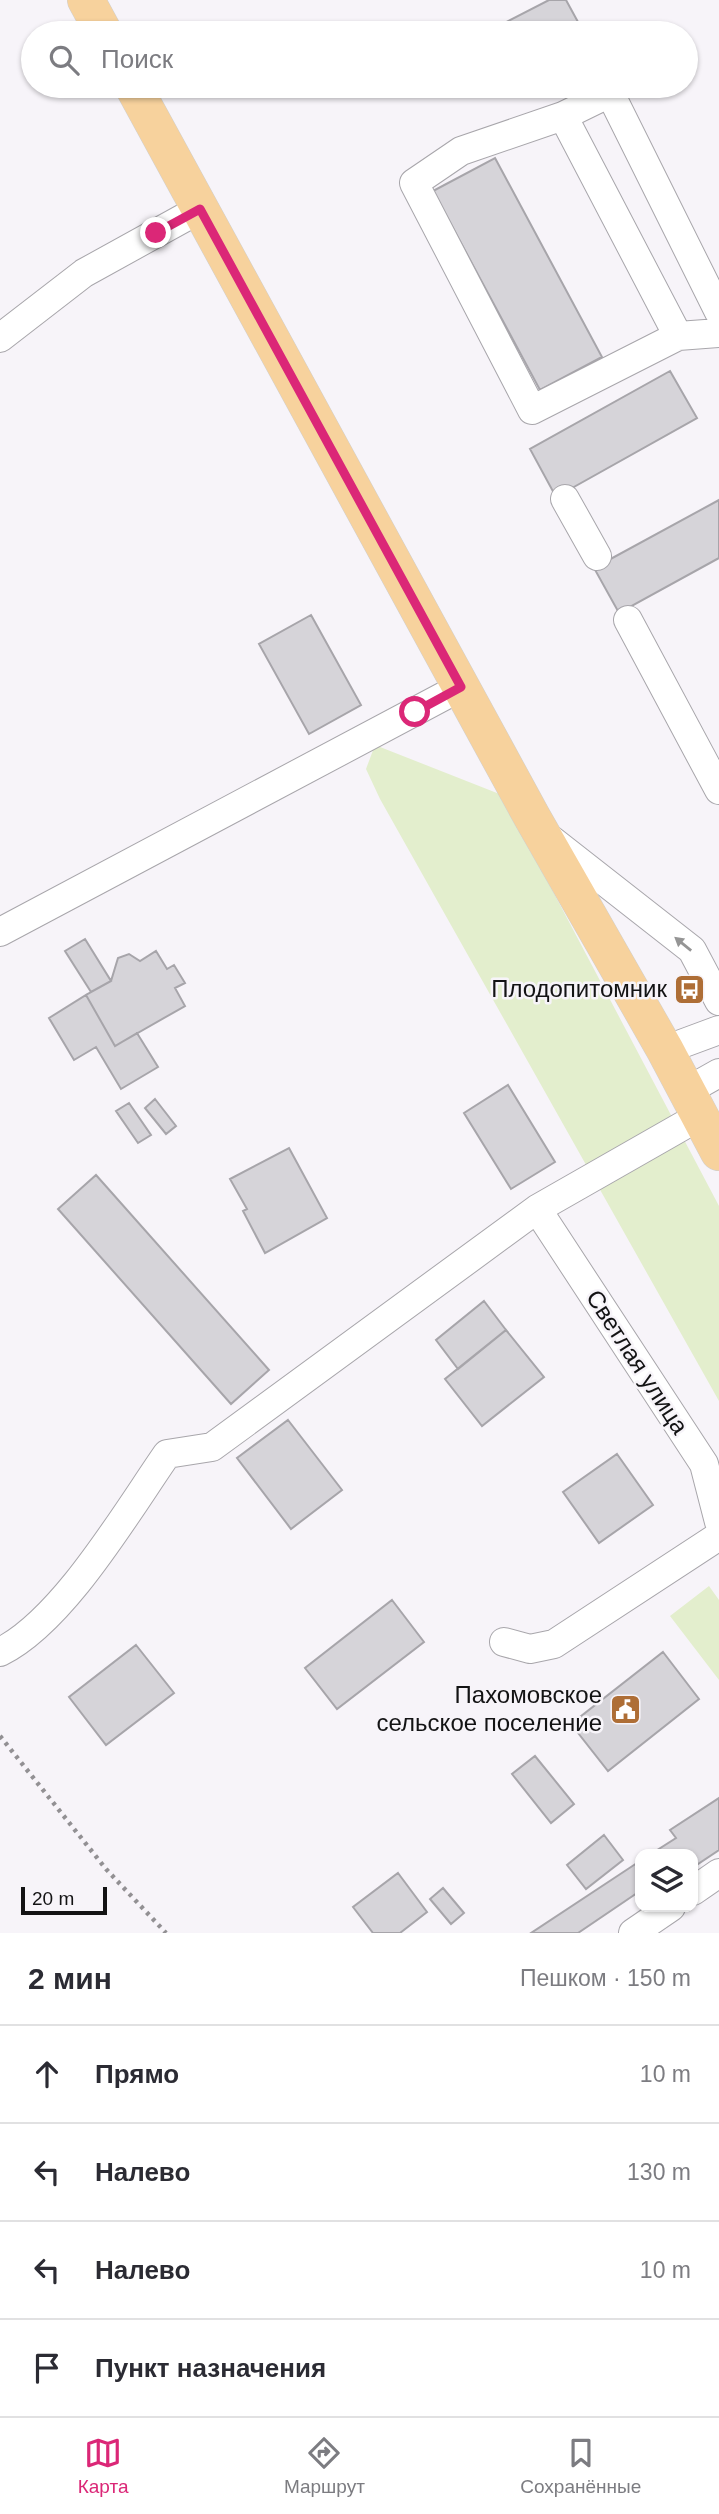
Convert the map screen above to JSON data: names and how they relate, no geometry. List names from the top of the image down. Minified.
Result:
{"streets":{"street":["Светлая улица"]},"places":{"bus stop":["Плодопитомник"],"public building":["Пахомовское сельское поселение"]},"scale_bar":"20 m","page":{"search":"Поиск","scale":"20 m","heading":["2 мин","Пешком · 150 m"],"list":[["Прямо","10 m"],["Налево","130 m"],["Налево","10 m"],"Пункт назначения"],"nav":["Карта","Маршрут","Сохранённые"]}}
